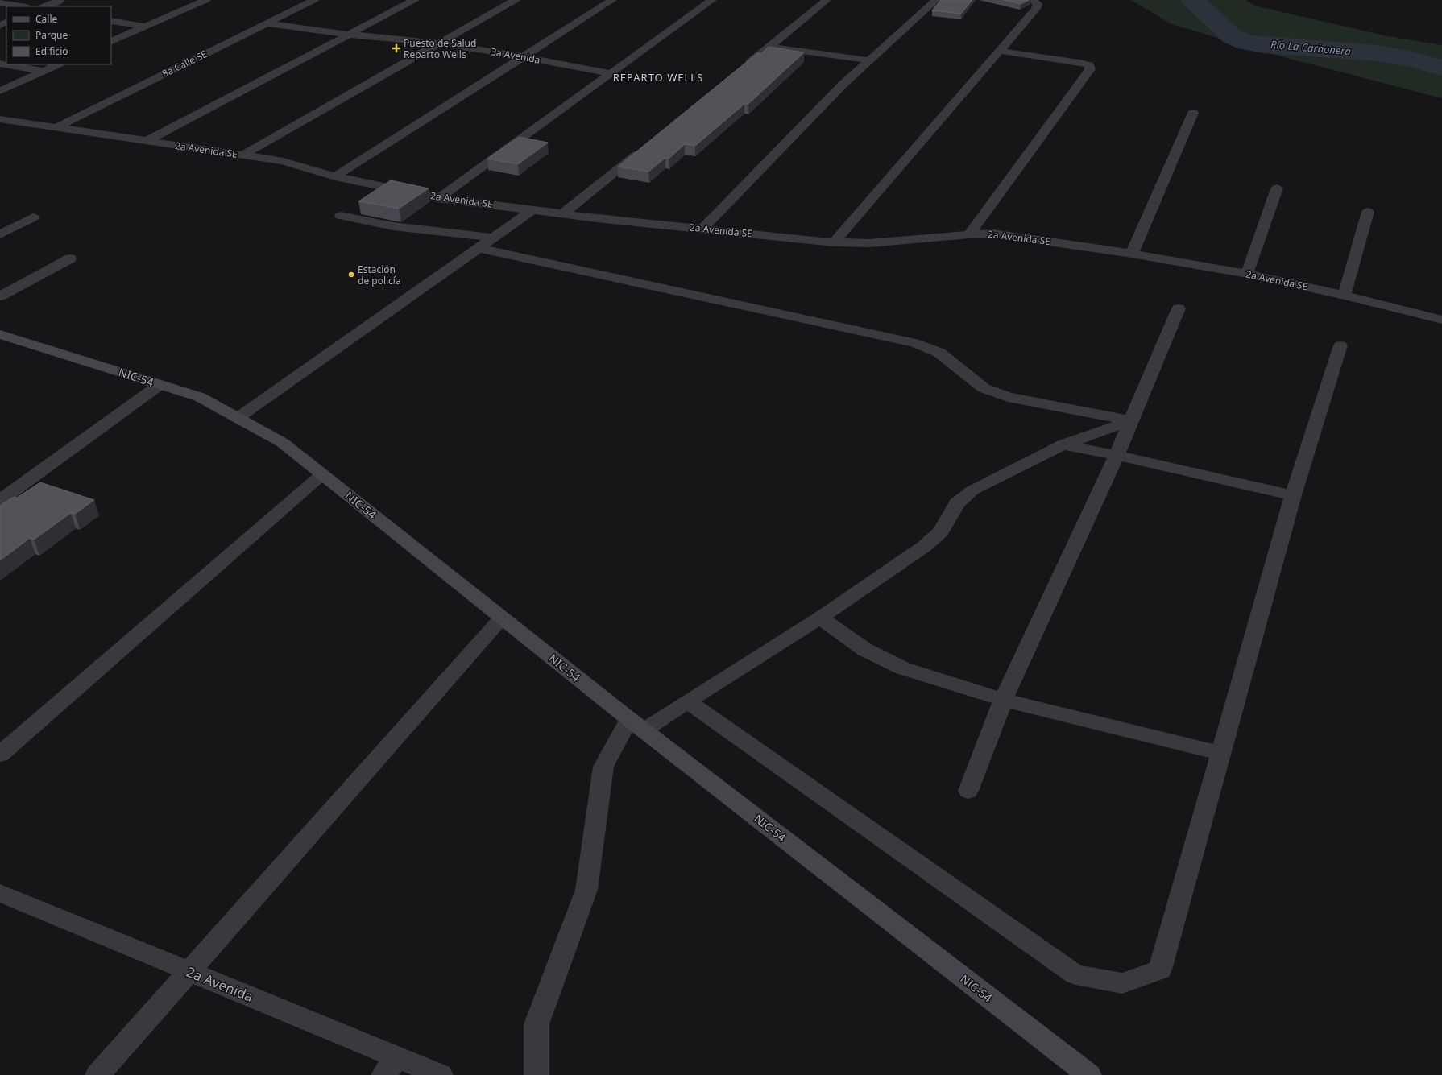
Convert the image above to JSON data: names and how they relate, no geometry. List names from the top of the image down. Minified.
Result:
{"streets":{"main road":["NIC-54"],"street":["3a Avenida","8a Calle SE","2a Avenida SE","2a Avenida"]},"crossings":[["3a Avenida","8a Calle SE"],["8a Calle SE","2a Avenida SE"]],"districts":["REPARTO WELLS"],"water":["Río La Carbonera"],"places":{"health":["Puesto de Salud Reparto Wells"],"other":["Estación de policía"]},"legend":["Calle","Parque","Edificio"]}
